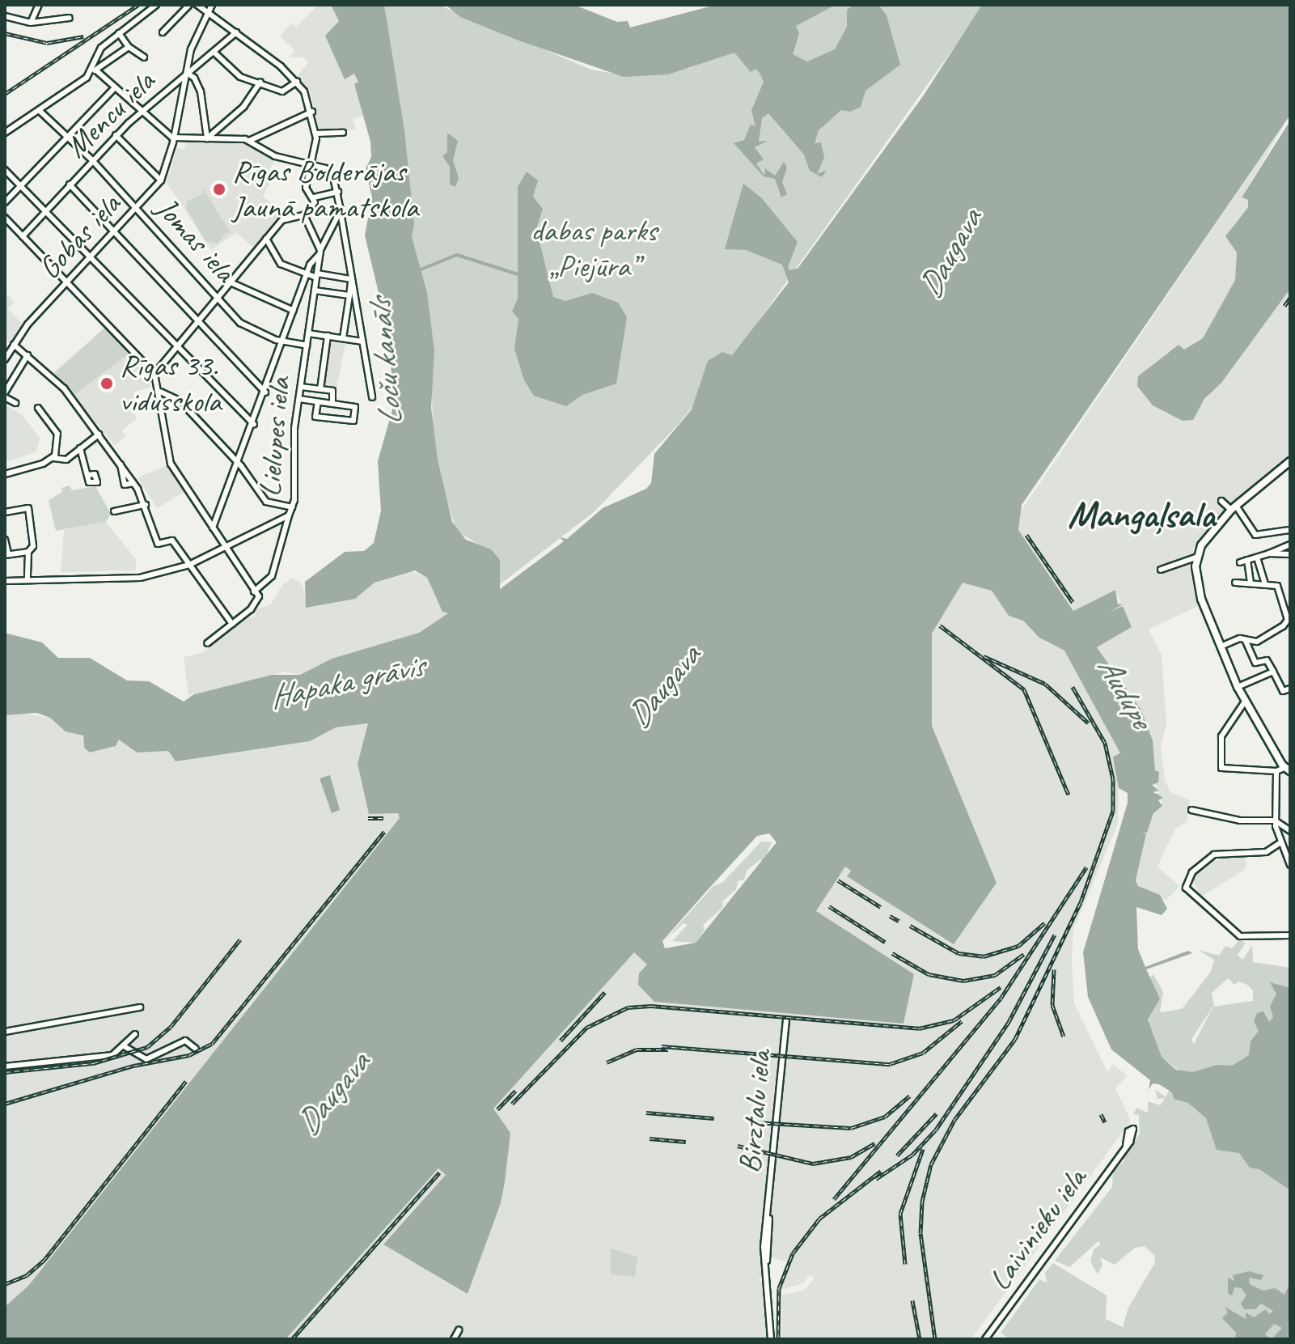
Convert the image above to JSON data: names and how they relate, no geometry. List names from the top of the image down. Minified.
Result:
{"streets":{"street":["Mencu iela","Gobas iela","Jomas iela","Lielupes iela","Birztalu iela","Laivinieku iela"]},"crossings":[["Mencu iela","Gobas iela"],["Mencu iela","Jomas iela"],["Gobas iela","Jomas iela"],["Jomas iela","Lielupes iela"]],"districts":["Mangaļsala"],"water":["Daugava","Loču kanāls","Hapaka grāvis","Audupe"],"parks":["dabas parks „Piejūra”"],"places":["Rīgas Bolderājas Jaunā pamatskola","Rīgas 33. vidusskola"]}
